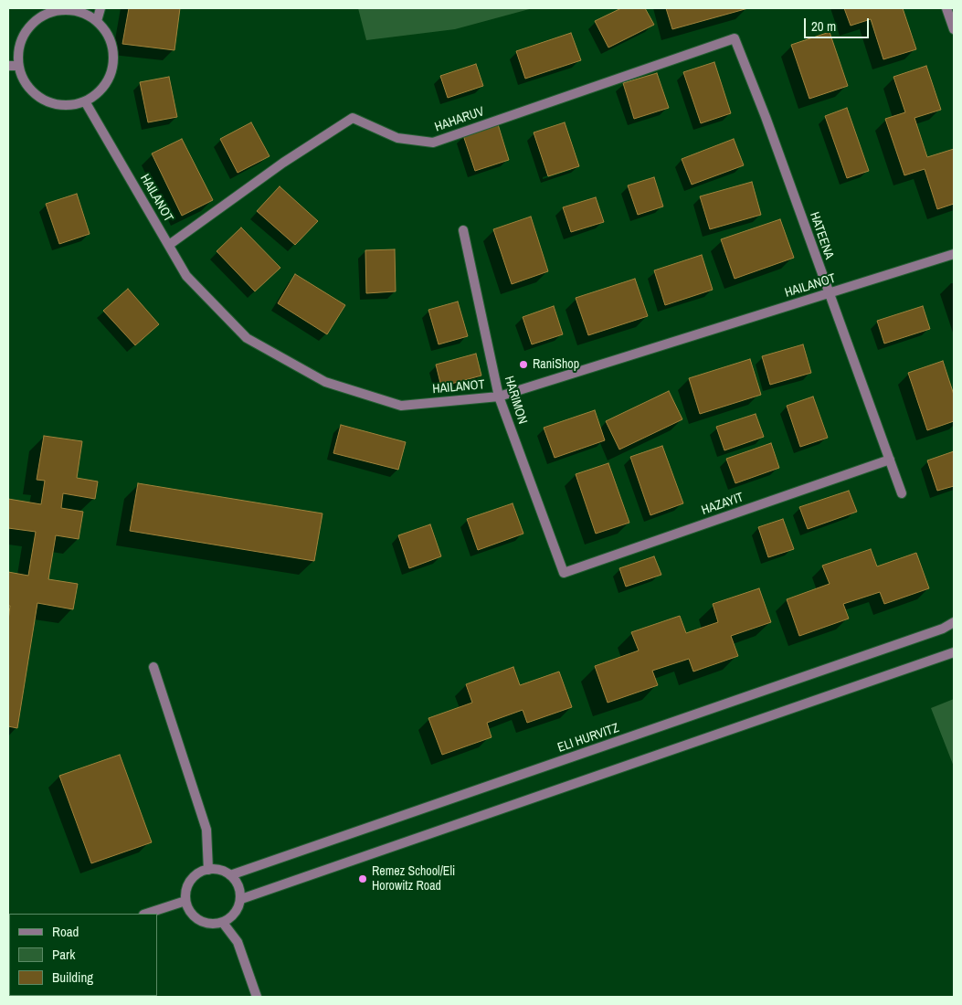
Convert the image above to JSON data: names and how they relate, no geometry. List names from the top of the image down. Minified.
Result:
{"streets":{"street":["HAHARUV","HAILANOT","HATEENA","HARIMON","HAZAYIT","ELI HURVITZ"]},"crossings":[["HAHARUV","HAILANOT"],["HAHARUV","HATEENA"],["HAILANOT","HATEENA"],["HAILANOT","HARIMON"],["HATEENA","HAZAYIT"],["HARIMON","HAZAYIT"]],"places":["RaniShop","Remez School/Eli Horowitz Road"],"legend":["Road","Park","Building"],"scale_bar":"20 m"}
